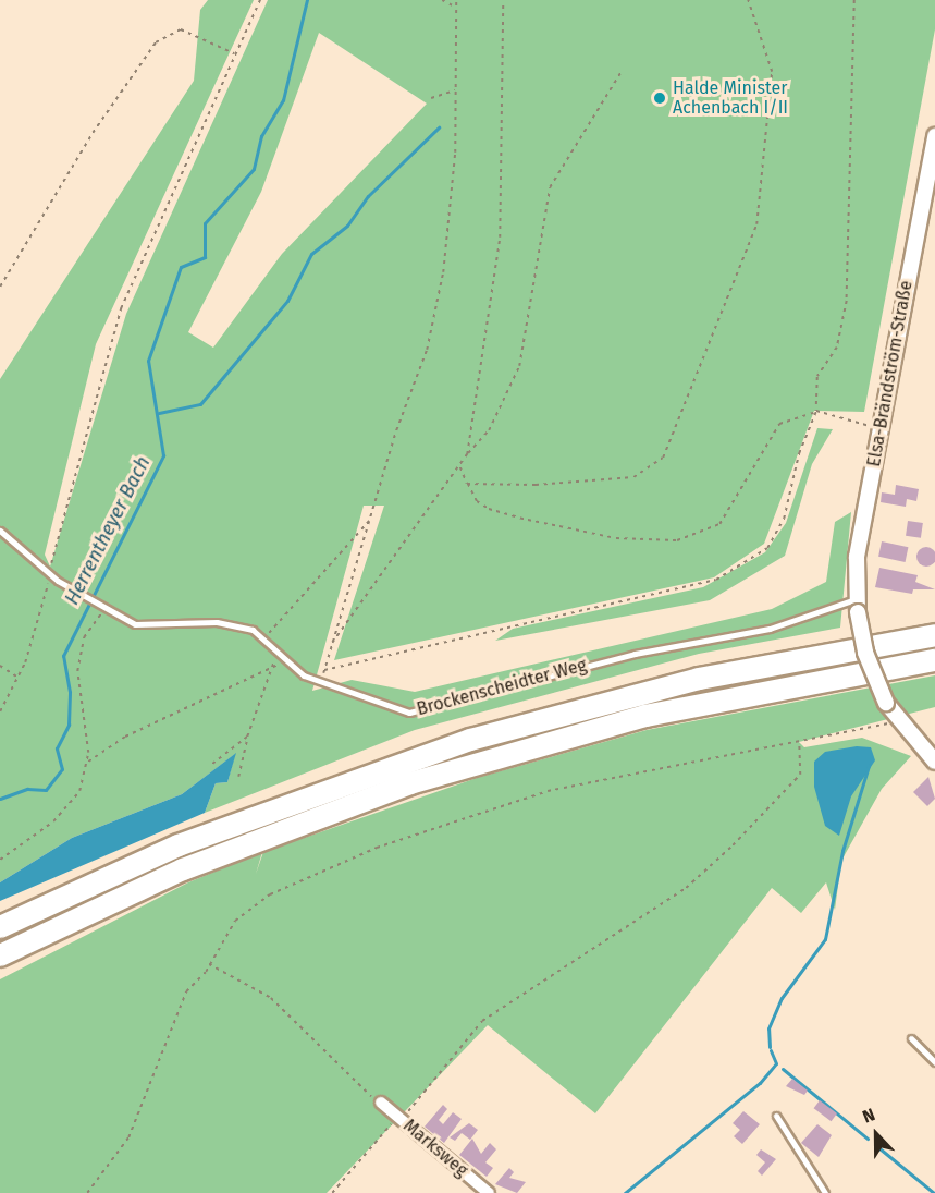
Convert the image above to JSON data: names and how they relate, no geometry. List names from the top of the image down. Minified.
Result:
{"streets":{"street":["Elsa-Brändström-Straße","Marksweg"],"lane":["Brockenscheidter Weg"]},"crossings":[["Elsa-Brändström-Straße","Brockenscheidter Weg"]],"water":["Herrentheyer Bach"],"places":["Halde Minister Achenbach I/II"],"north":"top"}
